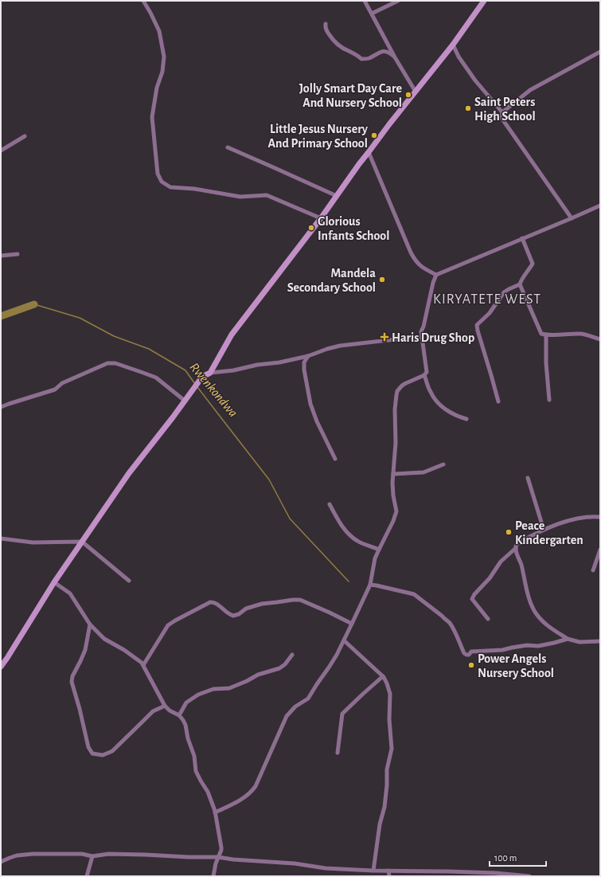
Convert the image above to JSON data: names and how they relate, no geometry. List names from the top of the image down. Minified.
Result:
{"districts":["KIRYATETE WEST"],"water":["Rwenkondwa"],"places":{"other":["Jolly Smart Day Care And Nursery School","Saint Peters High School","Little Jesus Nursery And Primary School","Glorious Infants School","Mandela Secondary School","Peace Kindergarten","Power Angels Nursery School"],"health":["Haris Drug Shop"]},"scale_bar":"100 m"}
